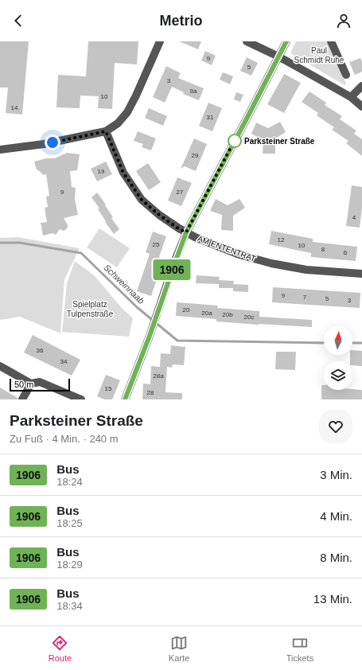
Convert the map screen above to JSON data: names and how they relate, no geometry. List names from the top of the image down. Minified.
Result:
{"streets":{"street":["AM ENTENTRAT"]},"water":["Schweinnaab"],"parks":["Paul Schmidt Ruhe","Spielplatz Tulpenstraße"],"places":["Parksteiner Straße"],"lines":["bus line 1906"],"house_numbers":["9","5","3","9a","10","14","31","29","19","9","27","4","12","25","10","8","6","9","7","5","3","20","20a","20b","20c","36","34","28a","15","28"],"scale_bar":"50 m","north":"top","page":{"header":"Metrio","on_map":"1906","scale":"50 m","heading":["Parksteiner Straße","Zu Fuß · 4 Min. · 240 m"],"list":[{"mark":"1906","name":"Bus","note":"18:24","value":"3 Min."},{"mark":"1906","name":"Bus","note":"18:25","value":"4 Min."},{"mark":"1906","name":"Bus","note":"18:29","value":"8 Min."},{"mark":"1906","name":"Bus","note":"18:34","value":"13 Min."}],"tabs":["Route","Karte","Tickets"]}}
